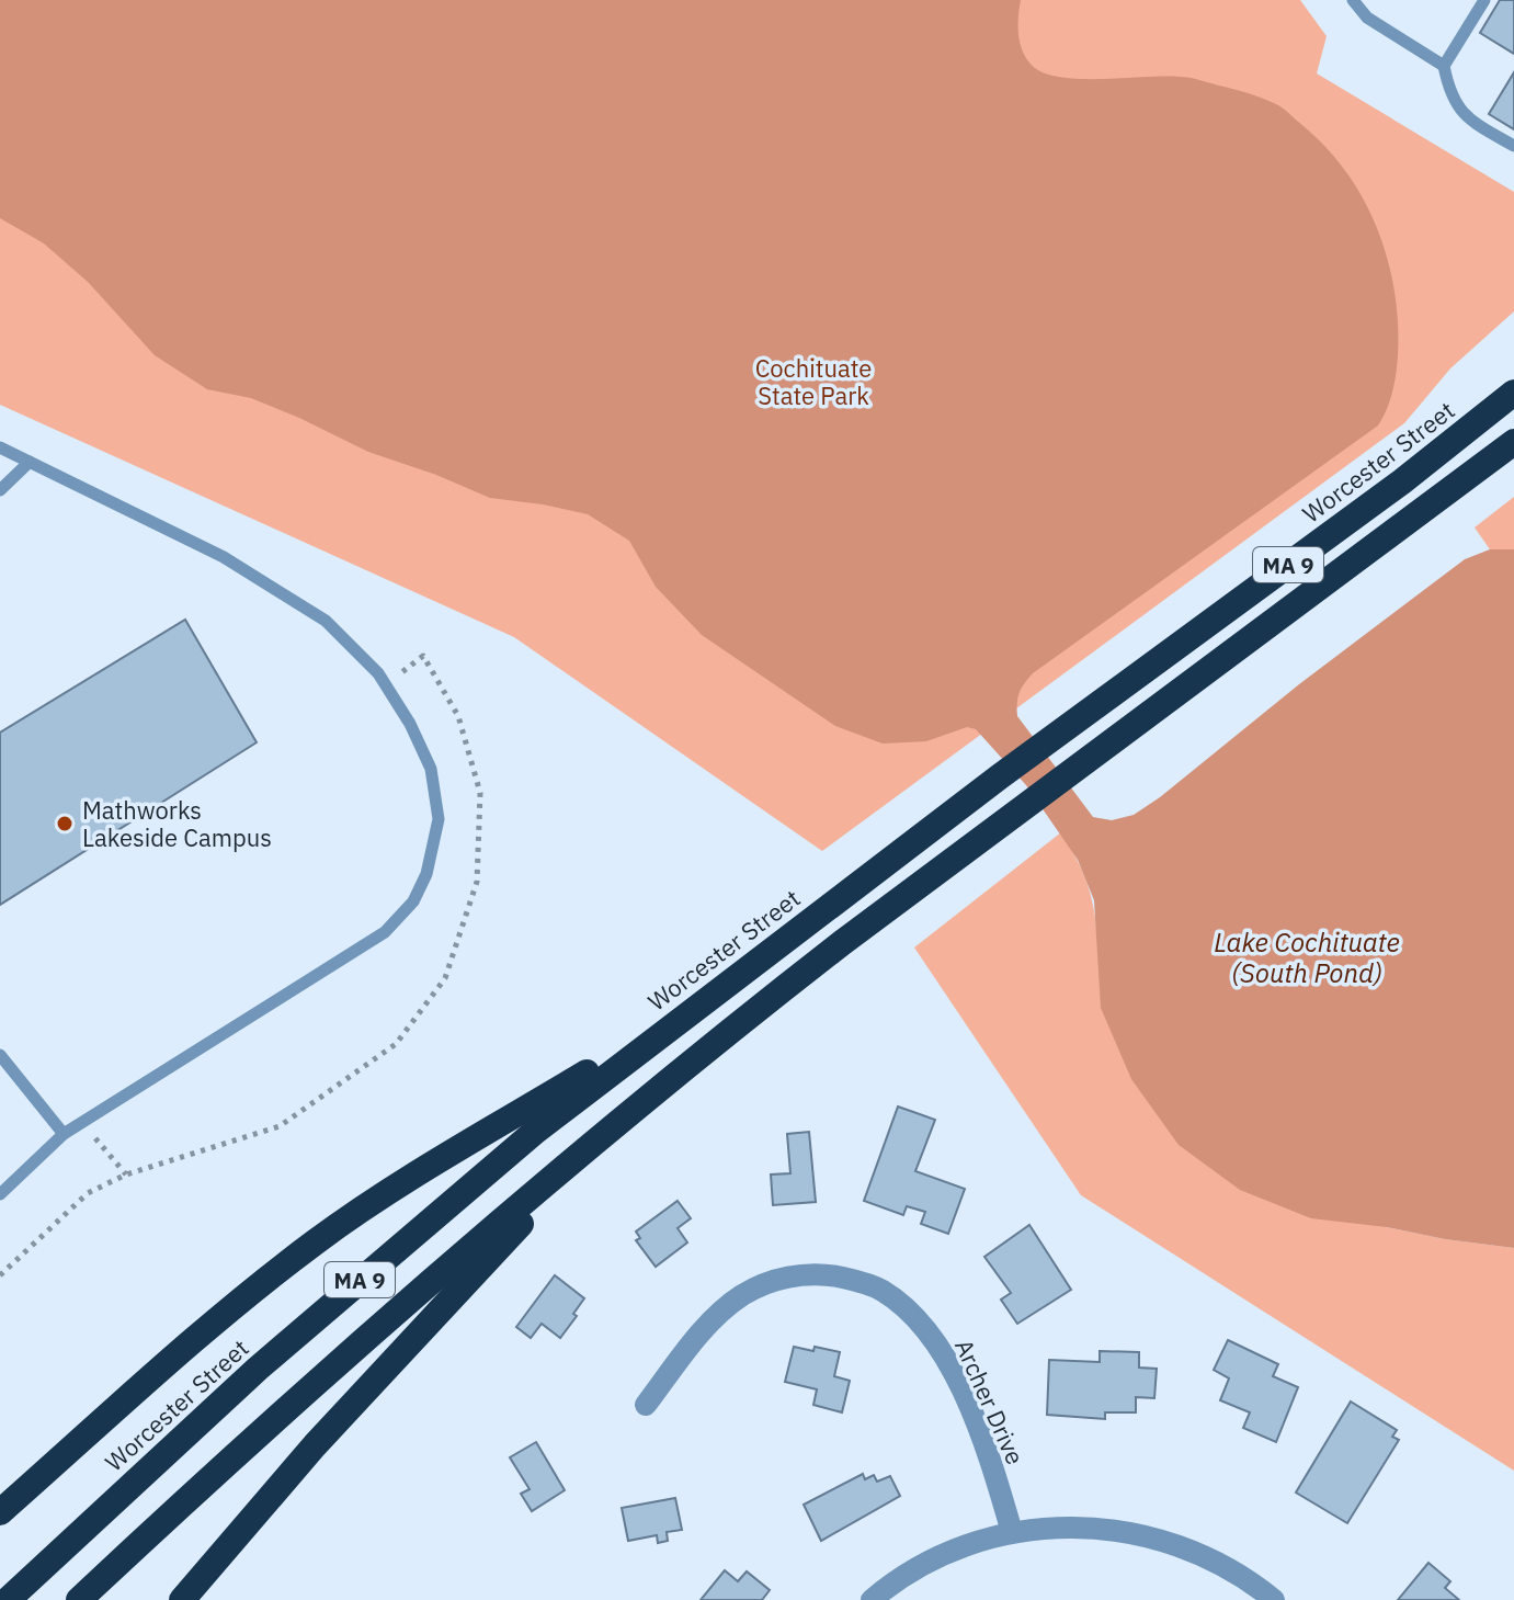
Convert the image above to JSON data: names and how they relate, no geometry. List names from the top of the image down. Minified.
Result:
{"streets":{"highway":["Worcester Street","MA 9"],"street":["Archer Drive"]},"water":["Lake Cochituate (South Pond)"],"parks":["Cochituate State Park"],"places":["Mathworks Lakeside Campus"]}
